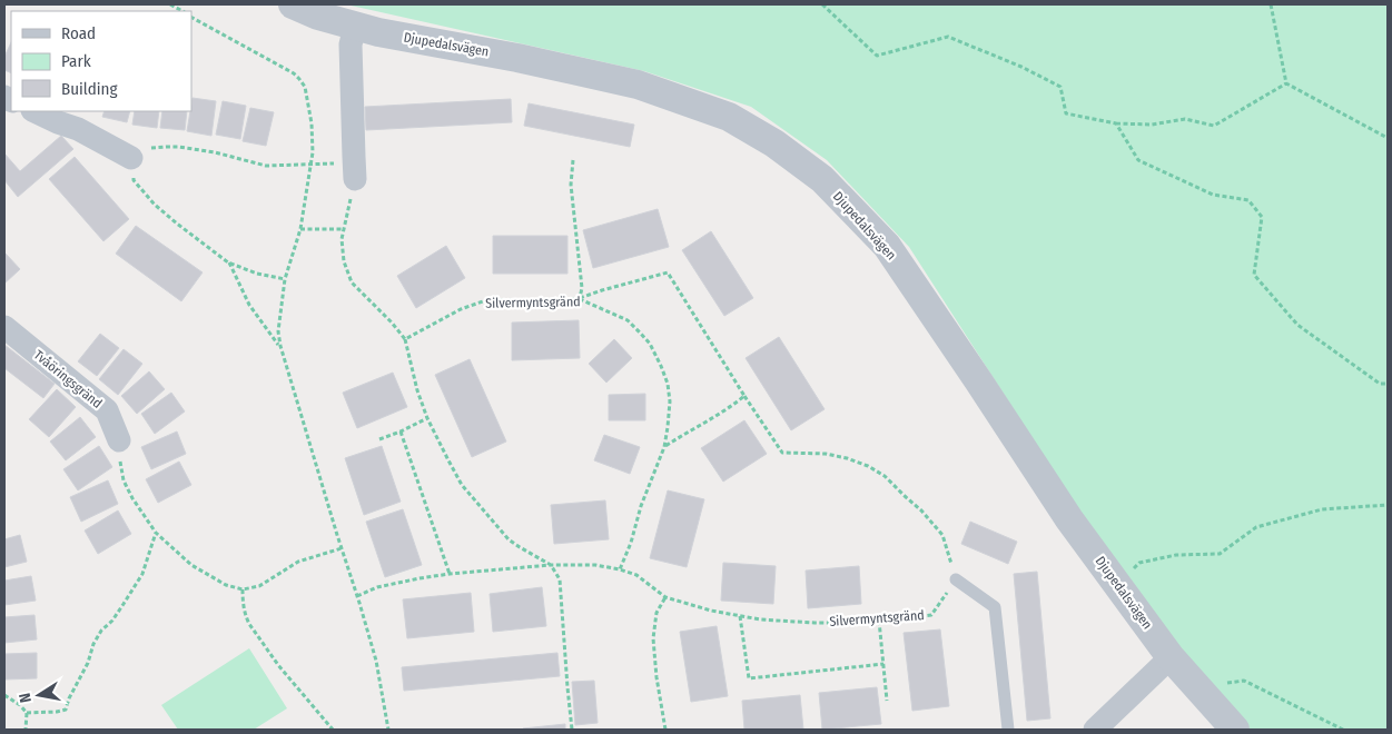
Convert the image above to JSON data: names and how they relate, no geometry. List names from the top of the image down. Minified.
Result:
{"streets":{"street":["Djupedalsvägen","Tvåöringsgränd"],"path":["Silvermyntsgränd"]},"legend":["Road","Park","Building"],"north":"left"}
